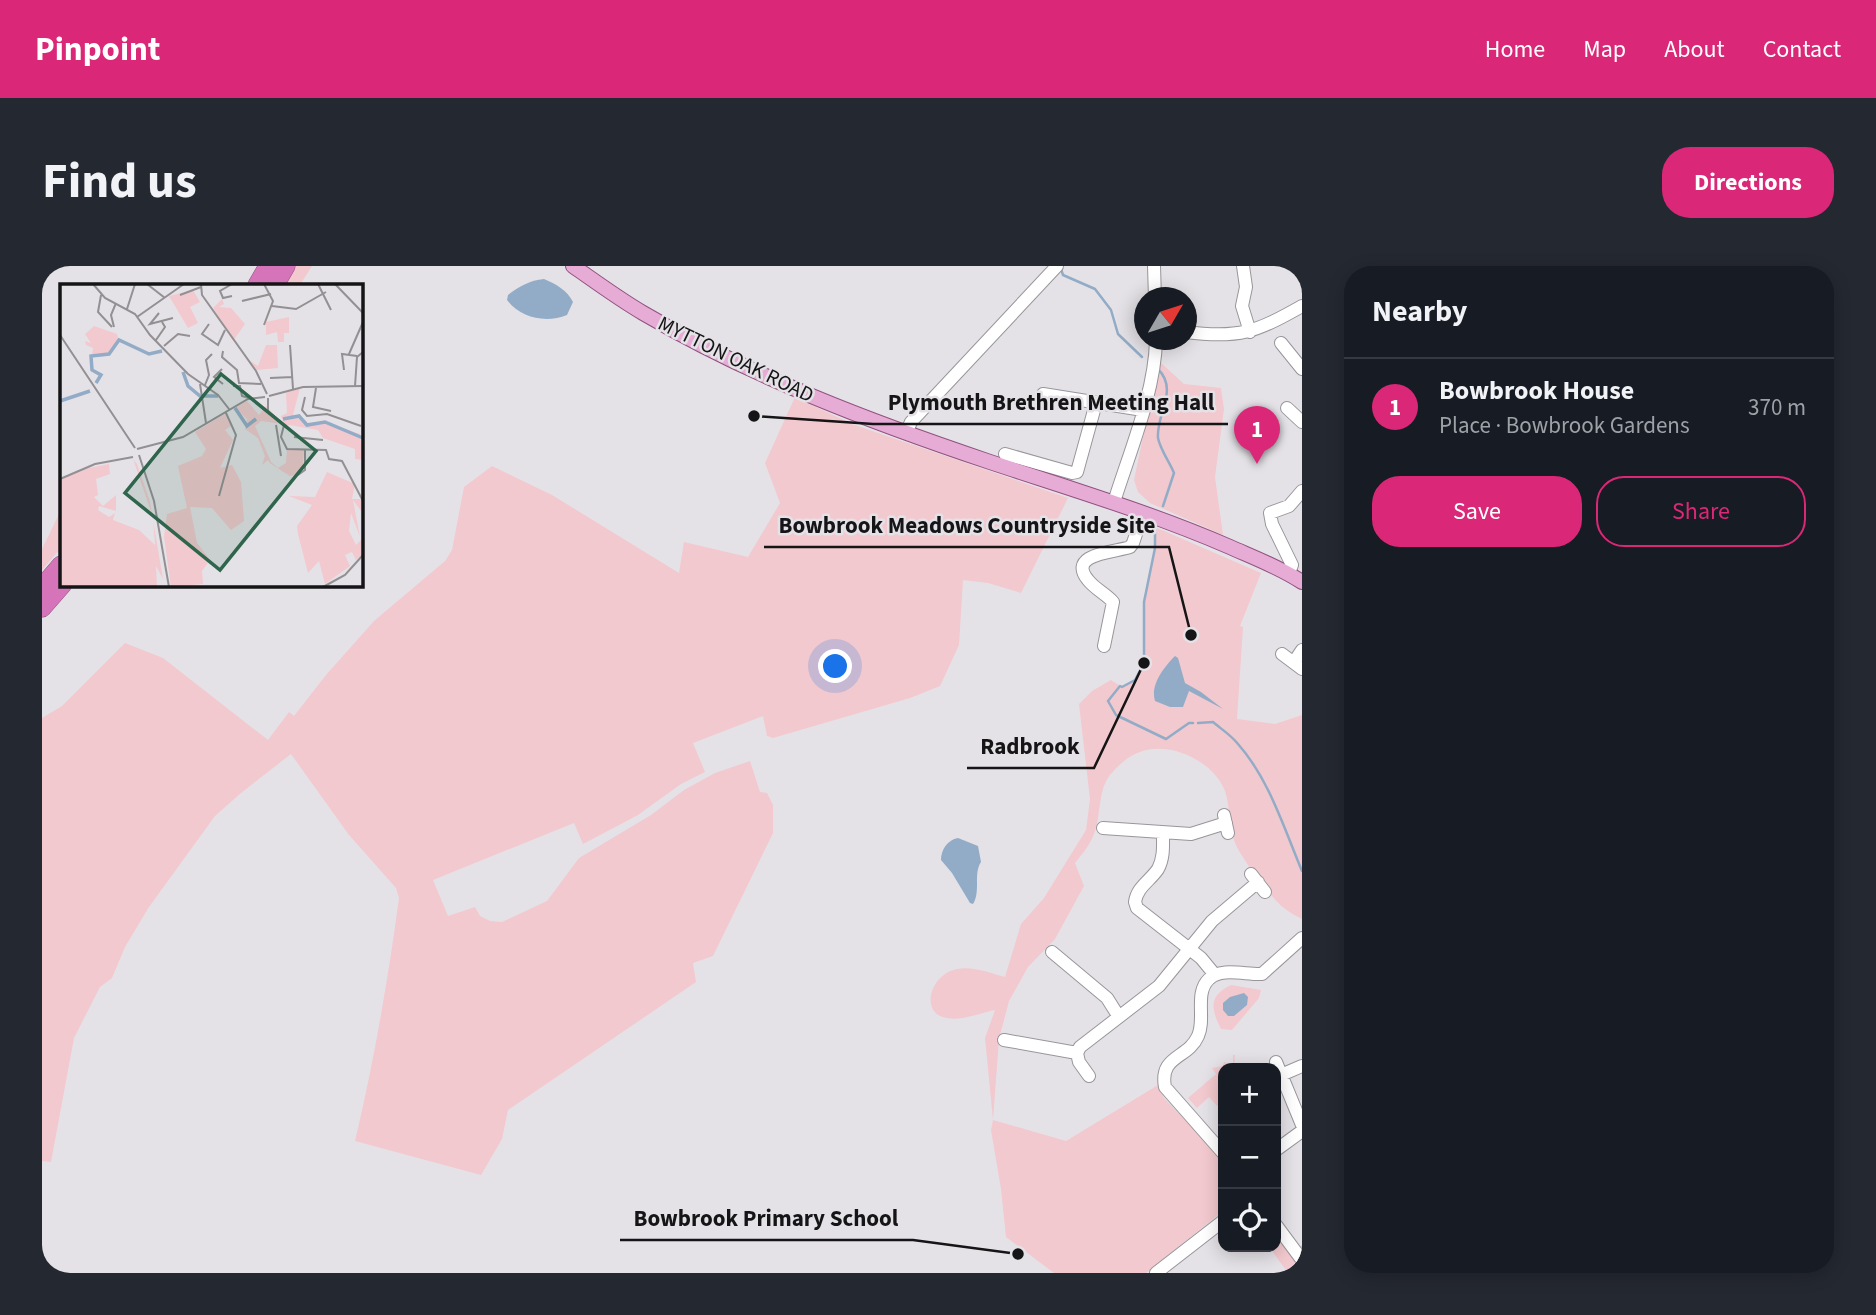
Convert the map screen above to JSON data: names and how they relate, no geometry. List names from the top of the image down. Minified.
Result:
{"streets":{"main road":["MYTTON OAK ROAD"]},"places":["Plymouth Brethren Meeting Hall","Bowbrook Meadows Countryside Site","Radbrook","Bowbrook Primary School"],"north":"top right","page":{"header":"Pinpoint","nav":["Home","Map","About","Contact"],"title":"Find us","buttons":["Directions",["Save","Share"]],"heading":"Nearby","list":[{"mark":"1","name":"Bowbrook House","note":"Place · Bowbrook Gardens","value":"370 m"}],"pins":"1","map_buttons":["+","−"]}}
